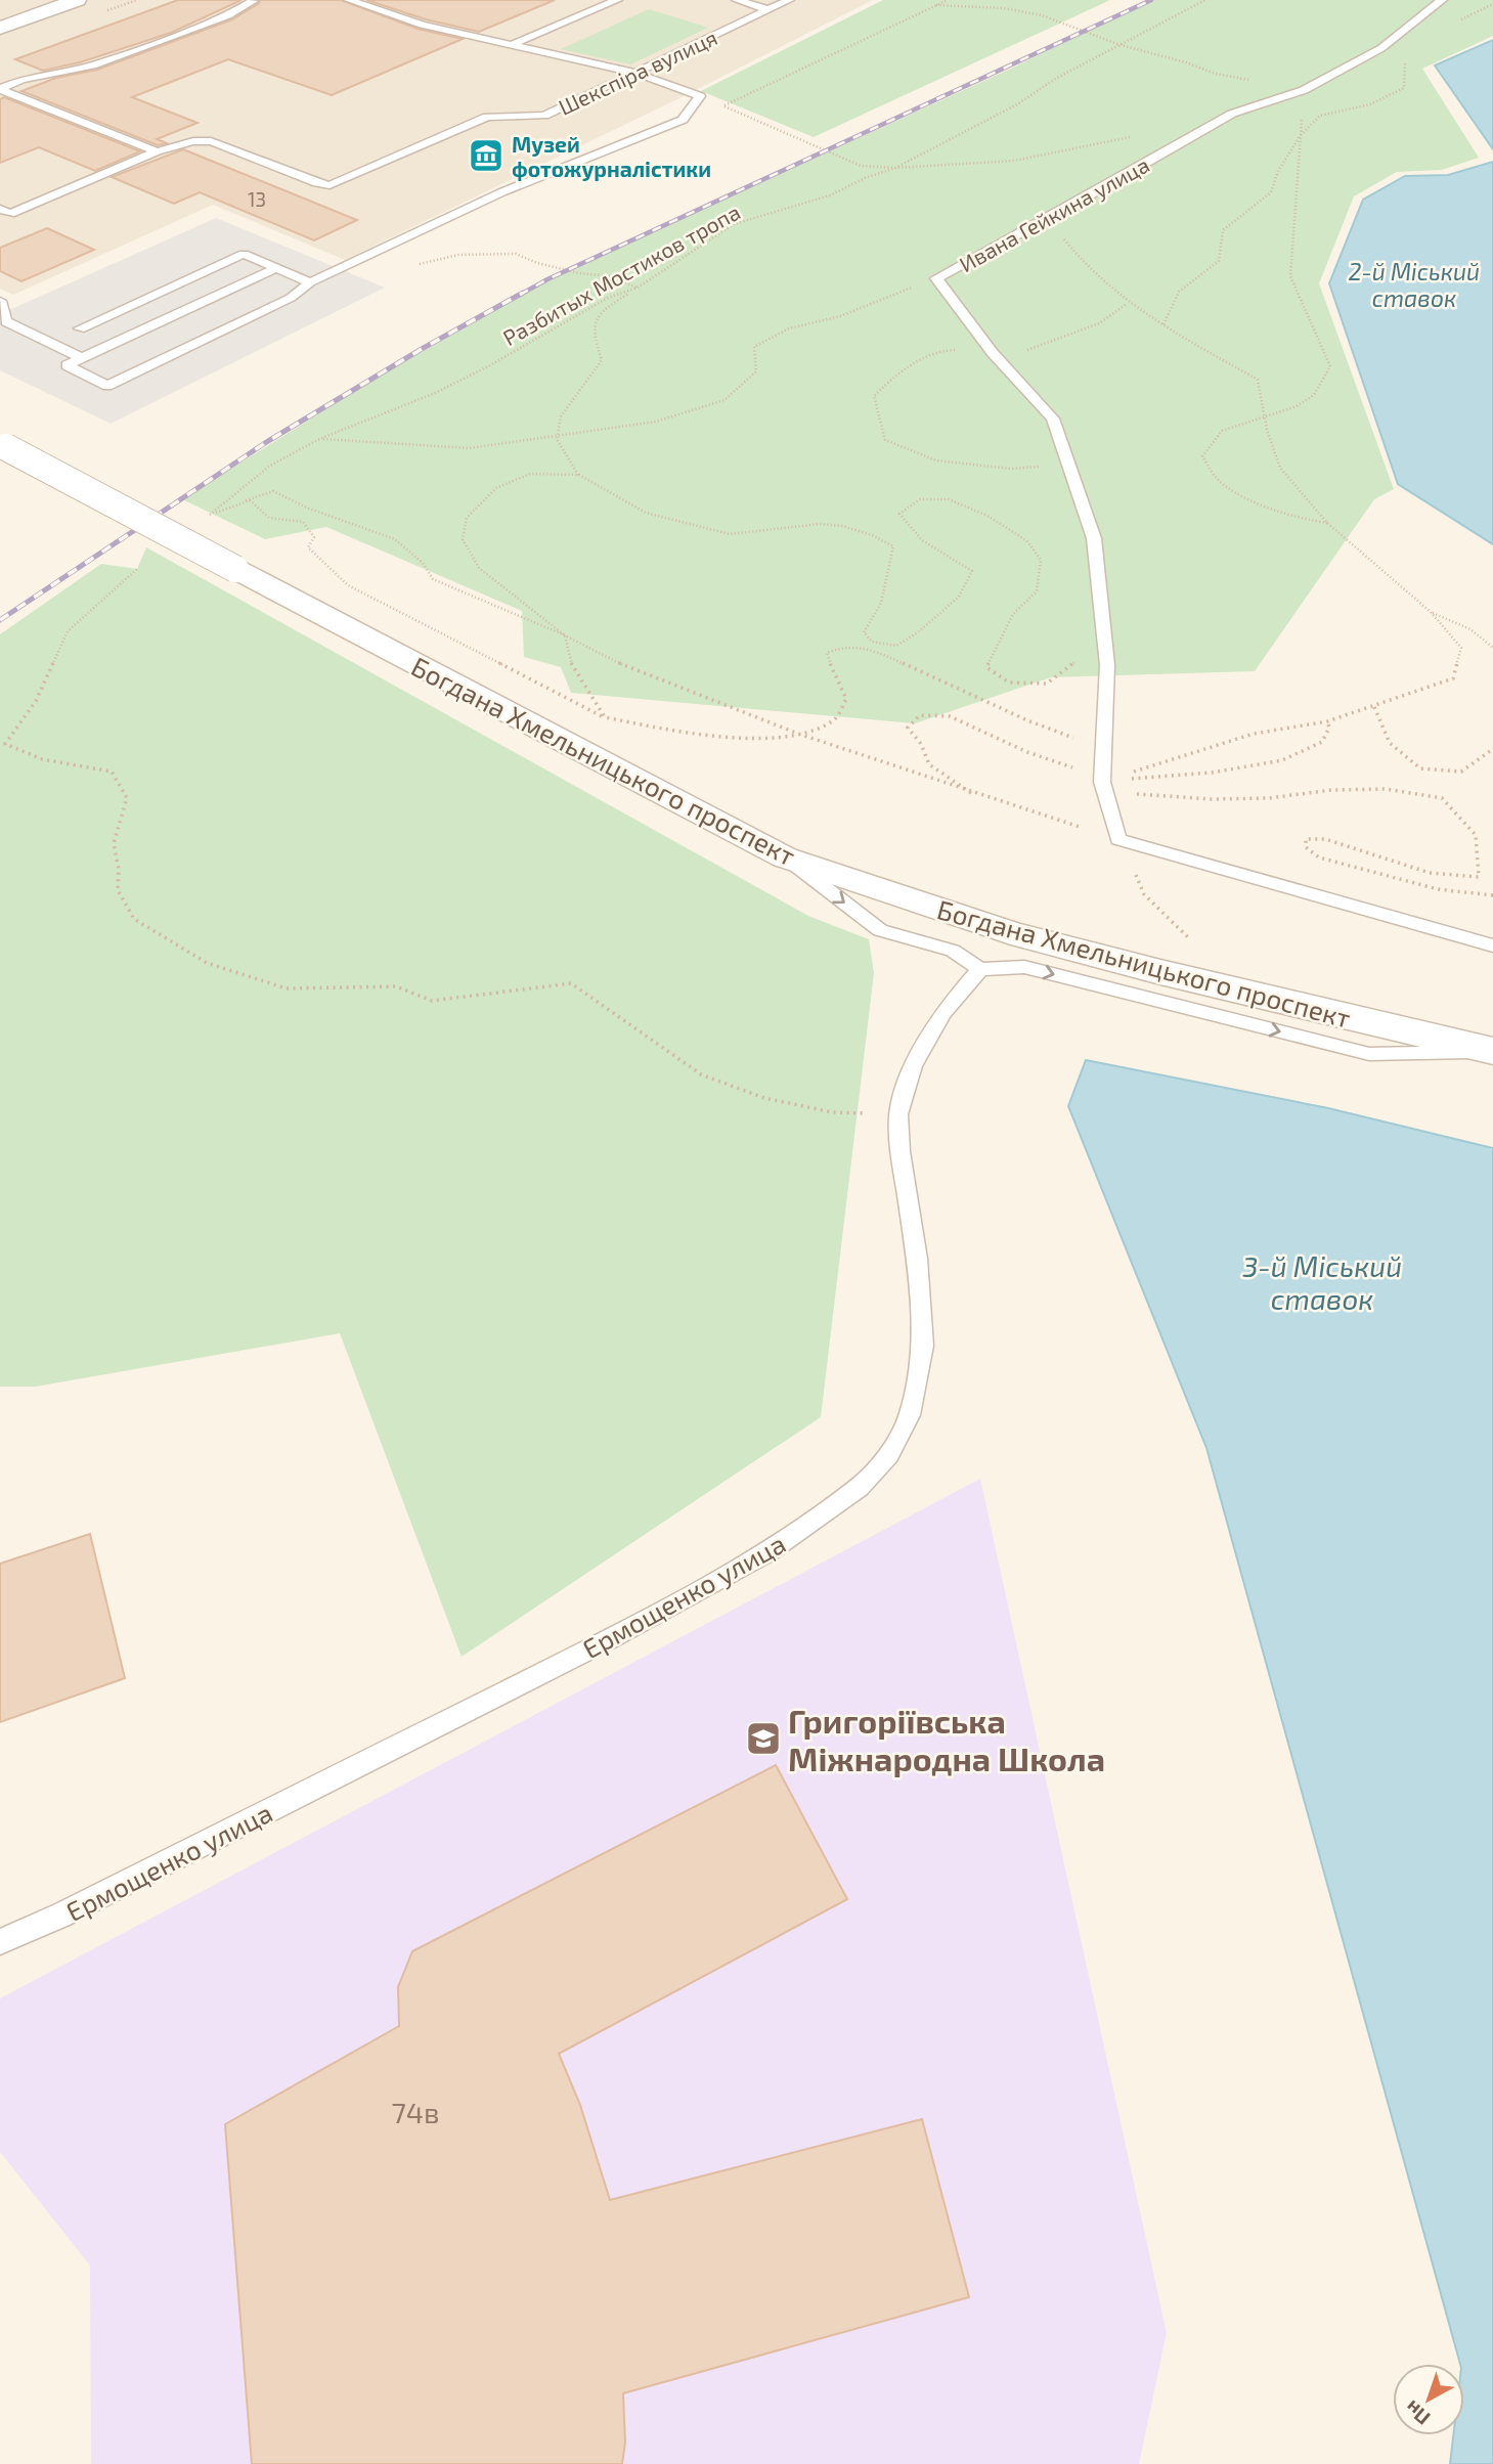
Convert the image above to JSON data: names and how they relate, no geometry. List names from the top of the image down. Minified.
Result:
{"streets":{"main road":["Богдана Хмельницького проспект"],"lane":["Шекспіра вулиця","Ивана Гейкина улица","Ермощенко улица"],"path":["Разбитых Мостиков тропа"]},"water":["2-й Міський ставок","3-й Міський ставок"],"places":{"museum":["Музей фотожурналістики"],"school or university":["Григоріївська Міжнародна Школа"]},"house_numbers":["13","74в"],"north":"bottom left"}
